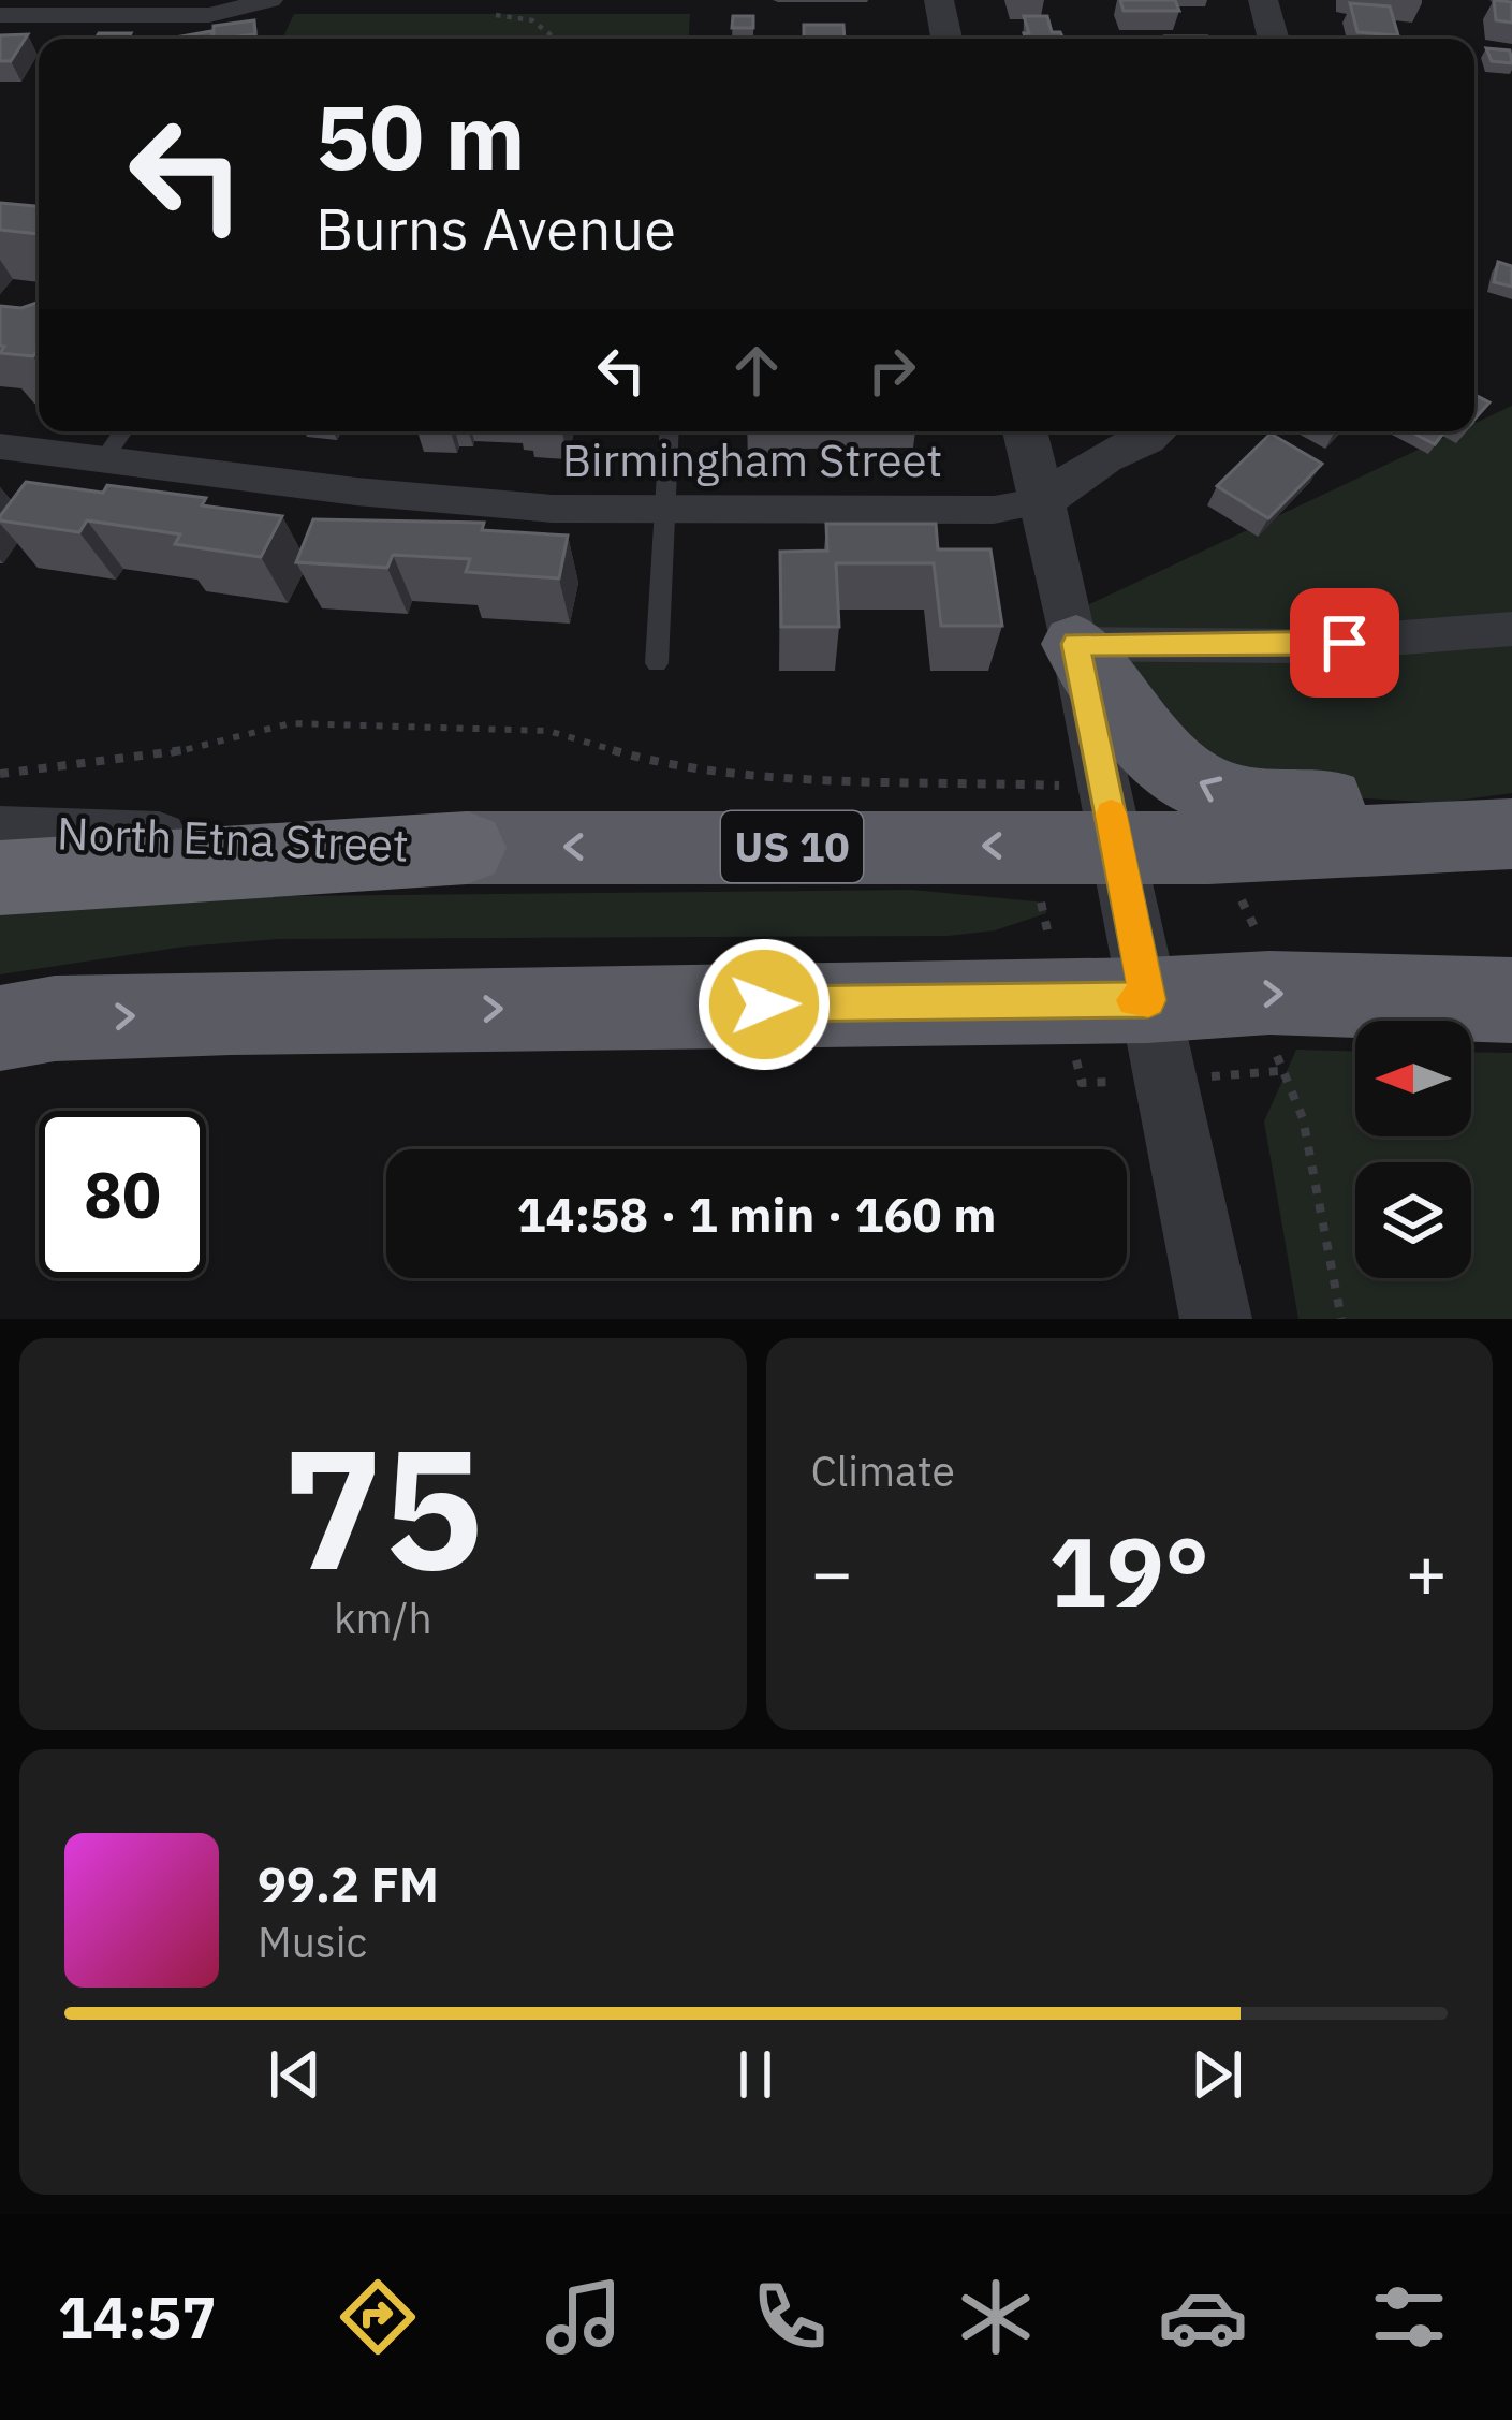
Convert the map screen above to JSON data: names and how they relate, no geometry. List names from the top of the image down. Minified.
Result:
{"streets":{"highway":["US 10"],"street":["Birmingham Street","North Etna Street"]},"crossings":[["North Etna Street","US 10"]],"north":"left","page":{"turn":["50 m","Burns Avenue"],"limit":"80","trip":"14:58 · 1 min · 160 m","tile":[["75","km/h"],"Climate"],"heat":["−","19°","+"],"song":["99.2 FM","Music"],"tabs":"14:57"}}
